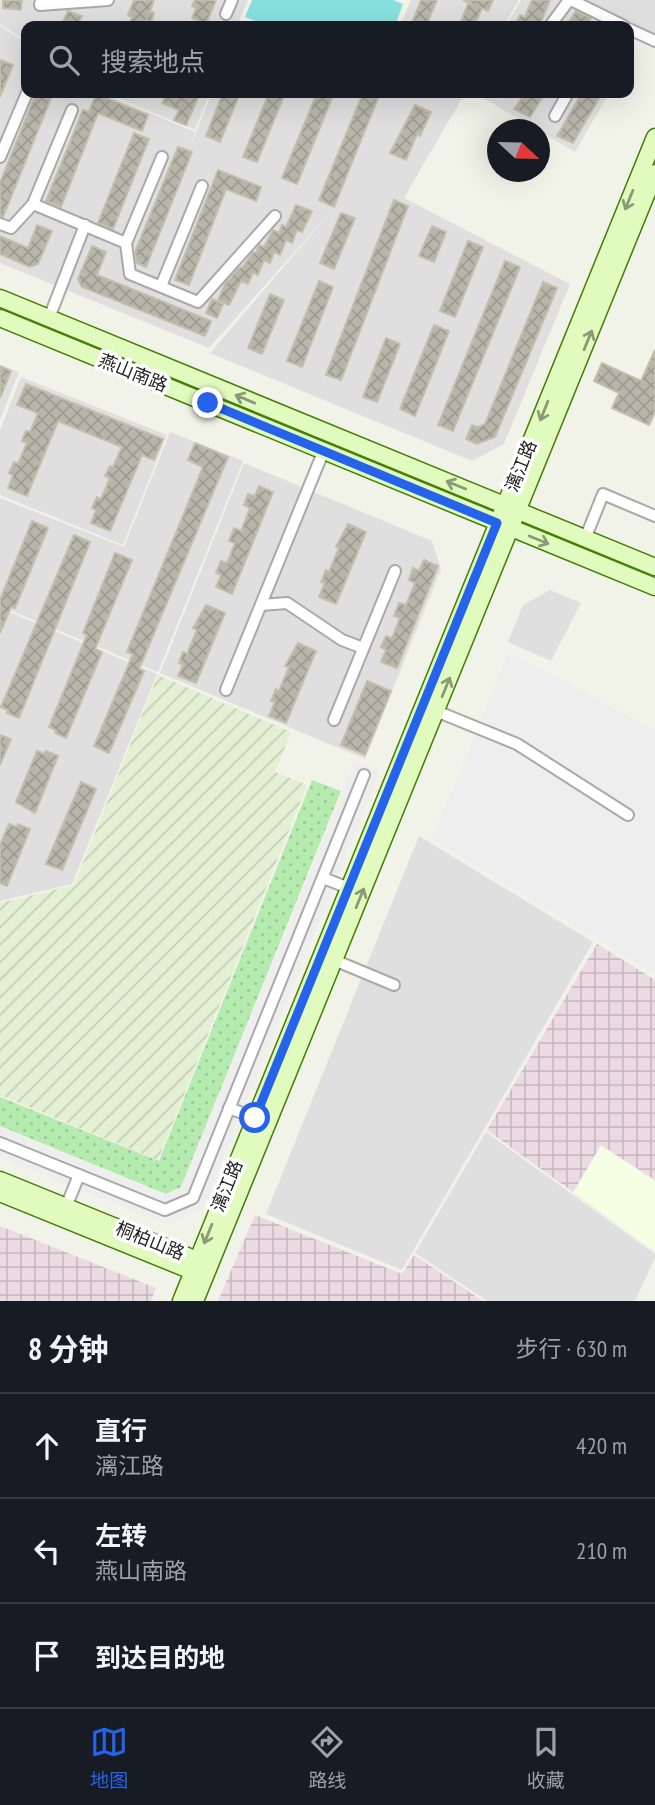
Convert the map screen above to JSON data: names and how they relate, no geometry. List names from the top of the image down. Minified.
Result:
{"streets":{"street":["燕山南路","漓江路","桐柏山路"]},"crossings":[["燕山南路","漓江路"],["漓江路","桐柏山路"]],"north":"right","page":{"search":"搜索地点","heading":["8 分钟","步行 · 630 m"],"list":[["直行","漓江路","420 m"],["左转","燕山南路","210 m"],"到达目的地"],"nav":["地图","路线","收藏"]}}
